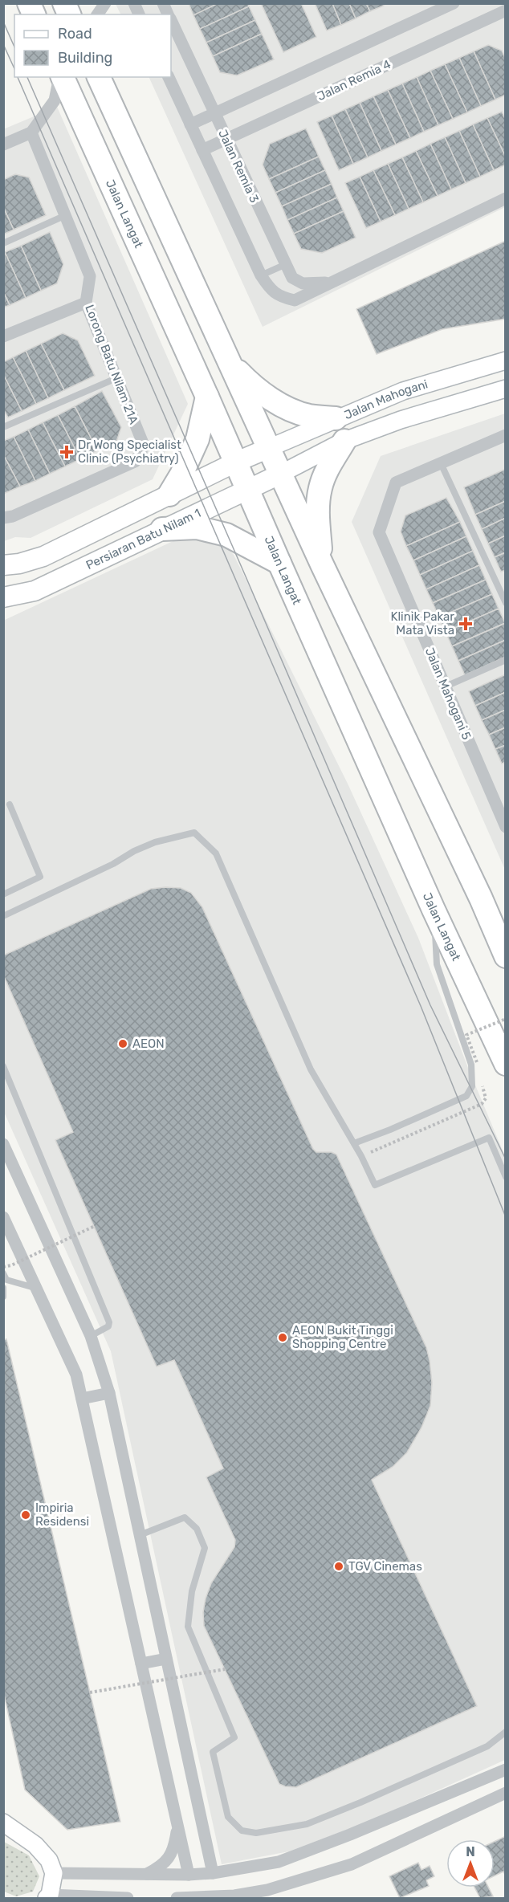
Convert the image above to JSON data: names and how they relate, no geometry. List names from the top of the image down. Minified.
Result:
{"streets":{"highway":["Jalan Langat"],"main road":["Jalan Mahogani","Persiaran Batu Nilam 1"],"street":["Jalan Remia 4","Jalan Remia 3","Lorong Batu Nilam 21A","Jalan Mahogani 5"]},"crossings":[["Jalan Remia 4","Jalan Remia 3"],["Jalan Langat","Persiaran Batu Nilam 1"],["Jalan Mahogani","Persiaran Batu Nilam 1"]],"places":{"health":["Dr Wong Specialist Clinic (Psychiatry)","Klinik Pakar Mata Vista"],"other":["AEON","AEON Bukit Tinggi Shopping Centre","Impiria Residensi","TGV Cinemas"]},"legend":["Road","Building"],"north":"top"}
